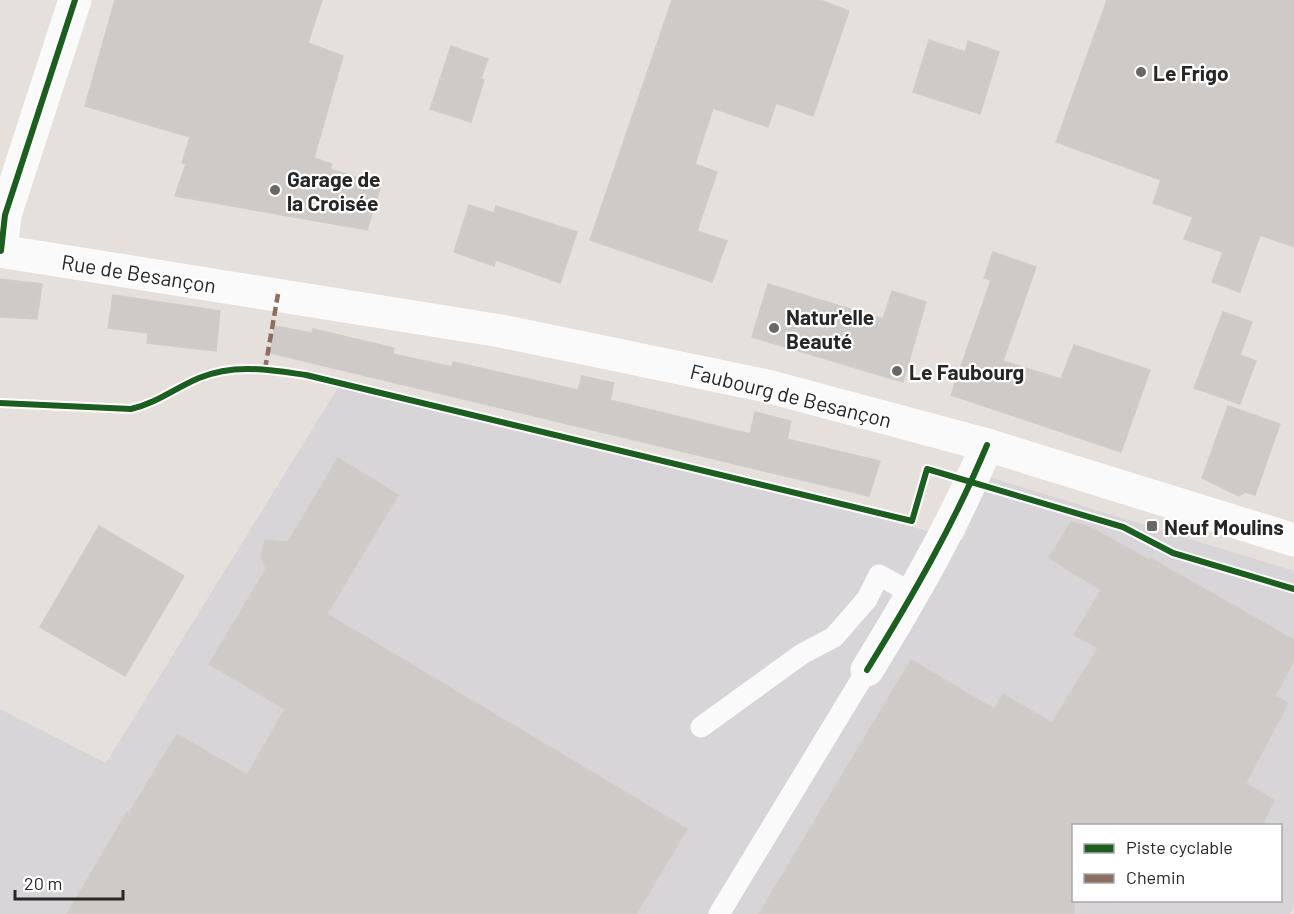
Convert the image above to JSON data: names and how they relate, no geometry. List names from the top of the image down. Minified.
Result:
{"streets":{"main road":["Rue de Besançon","Faubourg de Besançon"]},"crossings":[["Rue de Besançon","Faubourg de Besançon"]],"places":{"other":["Le Frigo","Garage de la Croisée","Natur'elle Beauté","Le Faubourg"],"transit":["Neuf Moulins"]},"legend":["Piste cyclable","Chemin"],"scale_bar":"20 m"}
